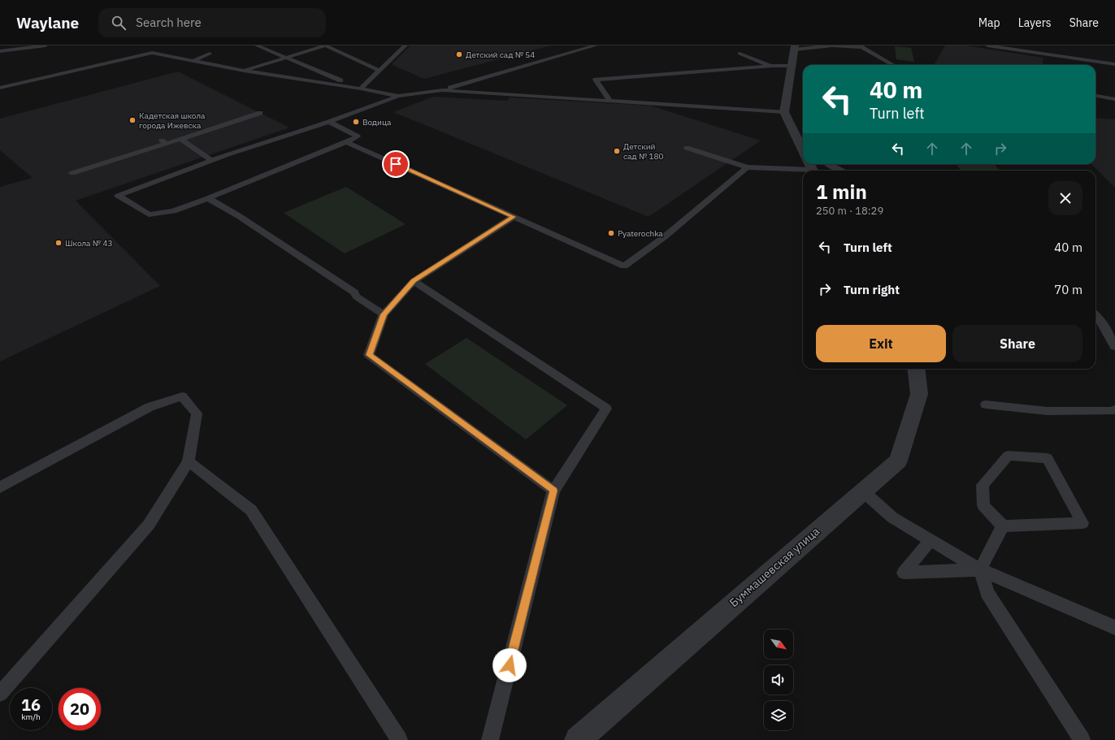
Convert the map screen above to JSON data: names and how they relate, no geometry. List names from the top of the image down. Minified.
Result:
{"streets":{"street":["Буммашевская улица"]},"places":["Детский сад № 54","Кадетская школа города Ижевска","Водица","Детский сад № 180","Pyaterochka","Школа № 43"],"north":"bottom right","page":{"header":"Waylane","search":"Search here","nav":["Map","Layers","Share"],"turn":["40 m","Turn left"],"heading":["1 min","250 m · 18:29"],"list":[{"name":"Turn left","value":"40 m"},{"name":"Turn right","value":"70 m"}],"buttons":["Exit","Share"],"speed":"16 km/h","limit":"20"}}
